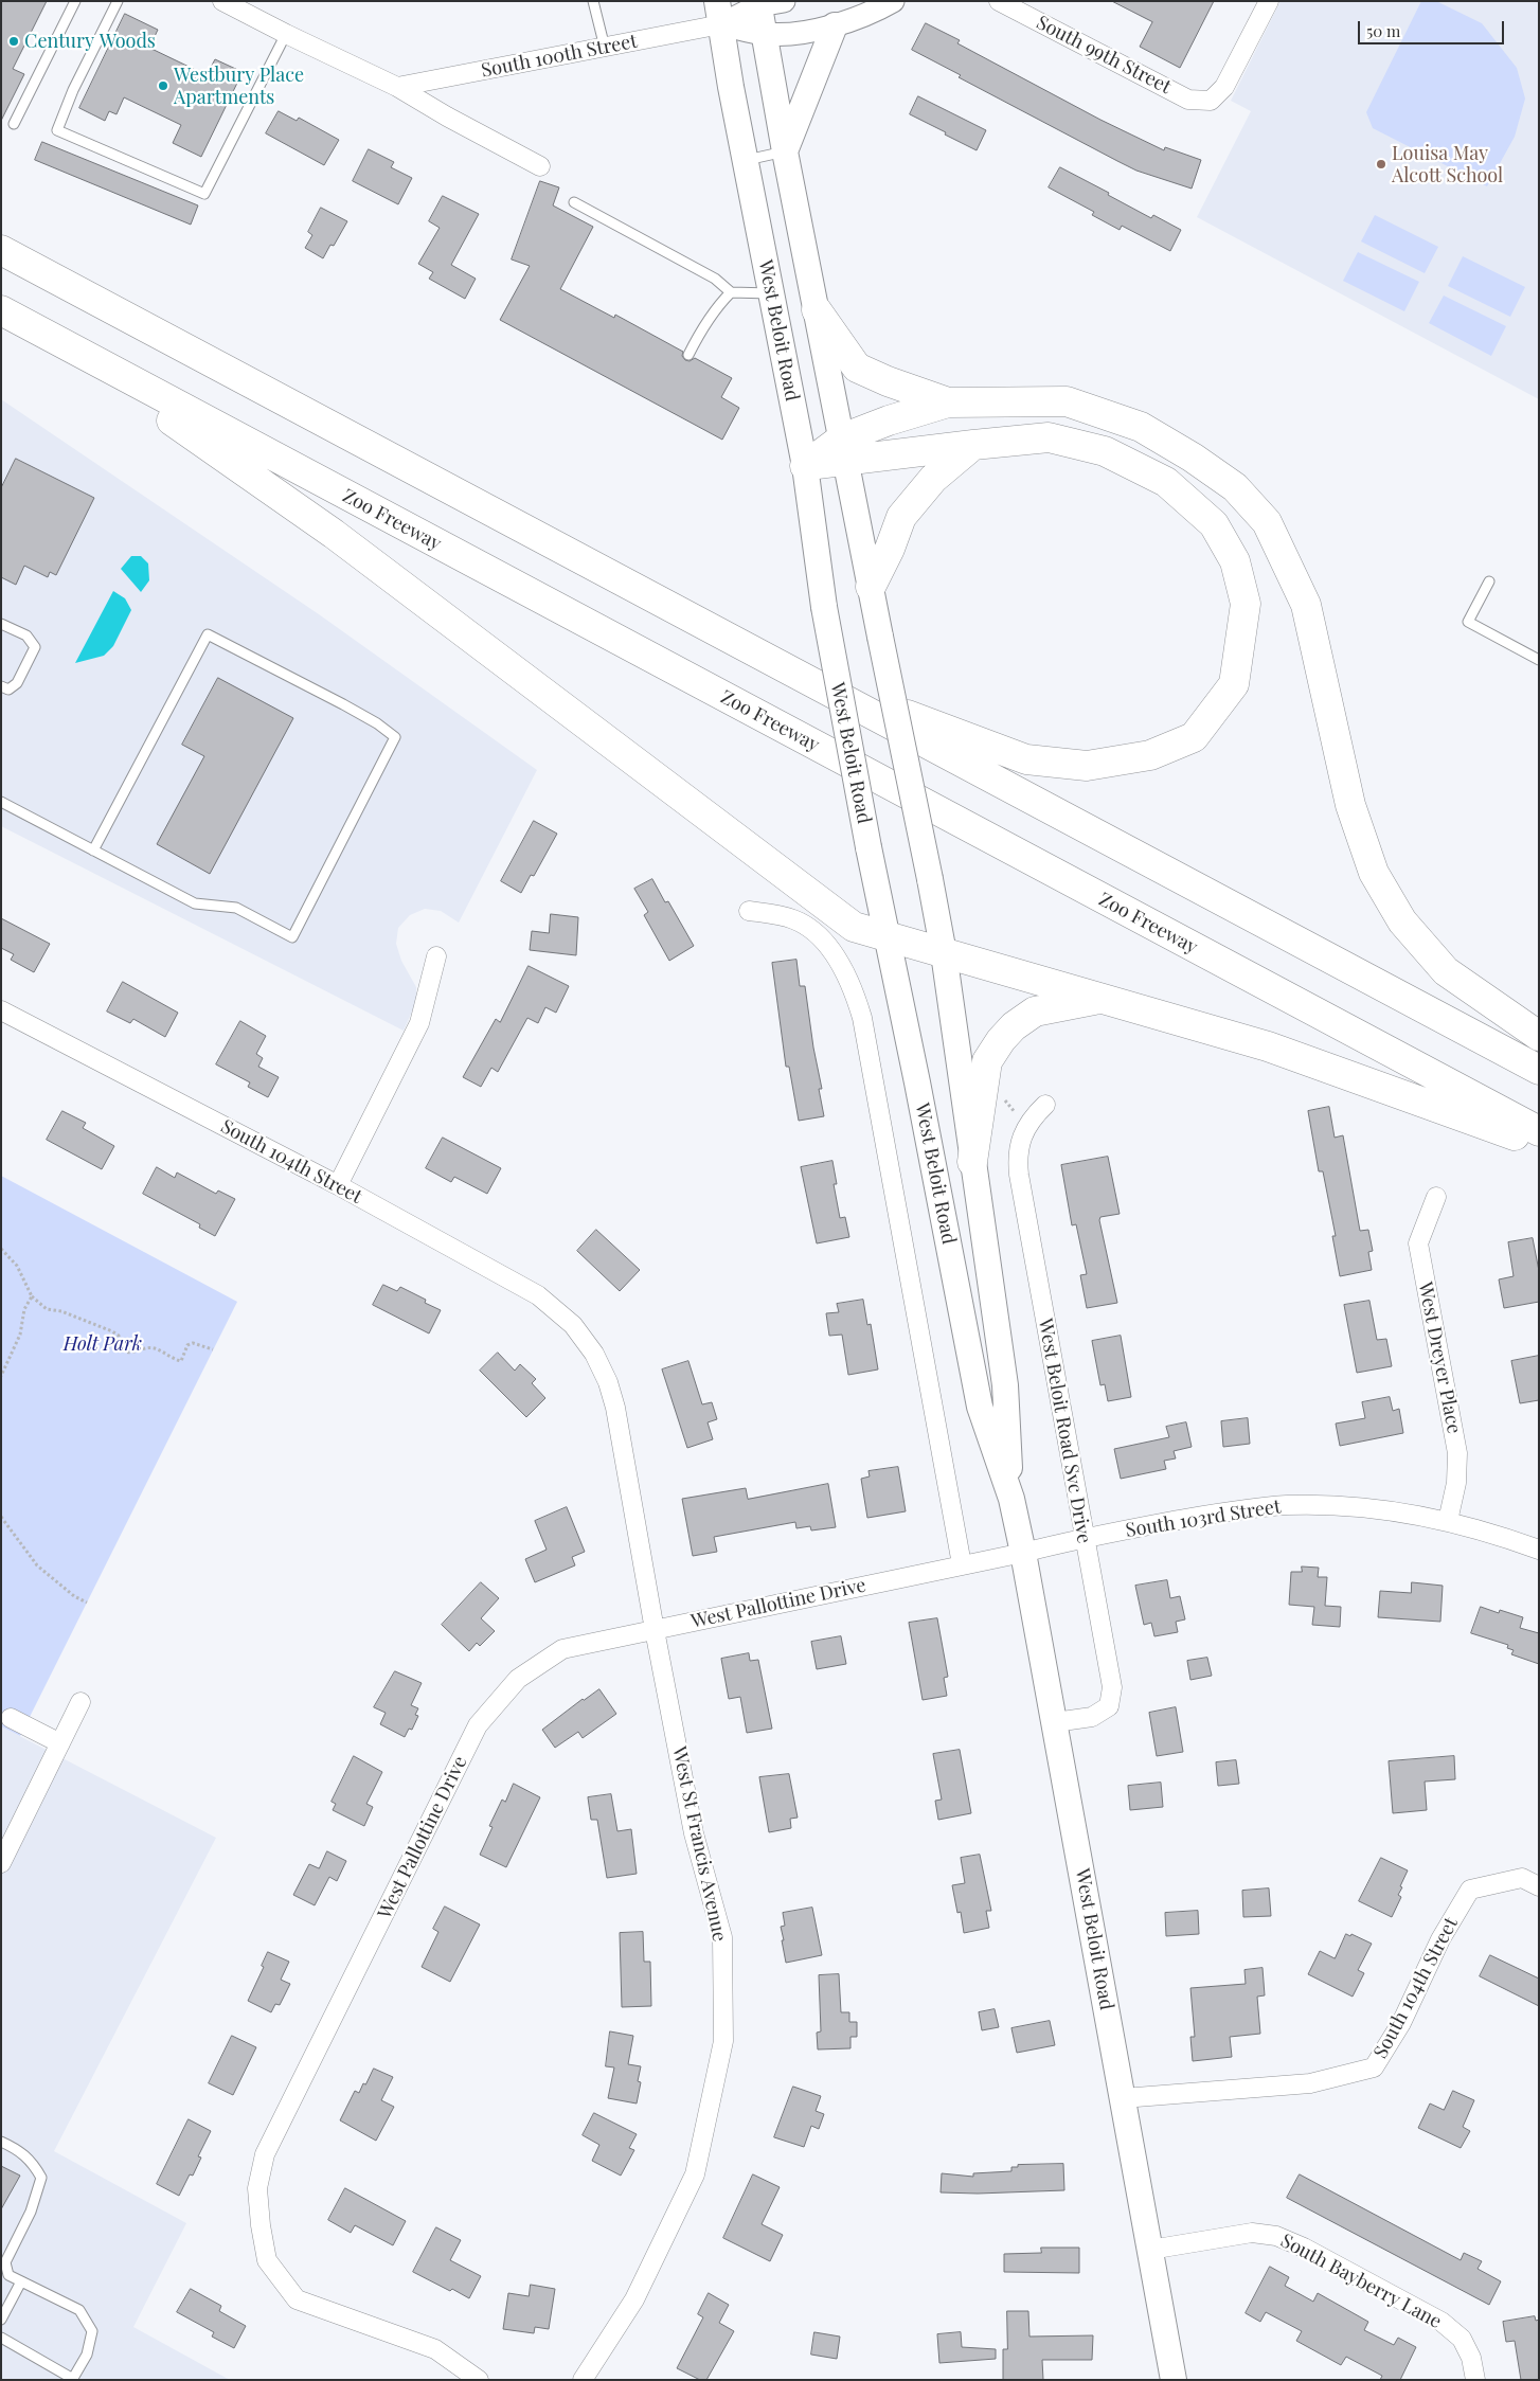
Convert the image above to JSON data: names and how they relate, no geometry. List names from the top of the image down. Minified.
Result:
{"streets":{"highway":["Zoo Freeway"],"main road":["West Beloit Road"],"street":["South 99th Street","South 100th Street","South 104th Street","West Dreyer Place","West Beloit Road Svc Drive","South 103rd Street","West Pallottine Drive","West St Francis Avenue","South Bayberry Lane"]},"crossings":[["South 100th Street","West Beloit Road"],["West Beloit Road","South 104th Street"],["West Beloit Road","West Beloit Road Svc Drive"],["West Beloit Road","South 103rd Street"],["West Beloit Road","West Pallottine Drive"],["West Beloit Road","South Bayberry Lane"],["South 104th Street","West St Francis Avenue"],["West Dreyer Place","South 103rd Street"],["West Beloit Road Svc Drive","South 103rd Street"],["South 103rd Street","West Pallottine Drive"],["West Pallottine Drive","West St Francis Avenue"]],"parks":["Holt Park"],"places":["Century Woods","Westbury Place Apartments","Louisa May Alcott School"],"scale_bar":"50 m"}
